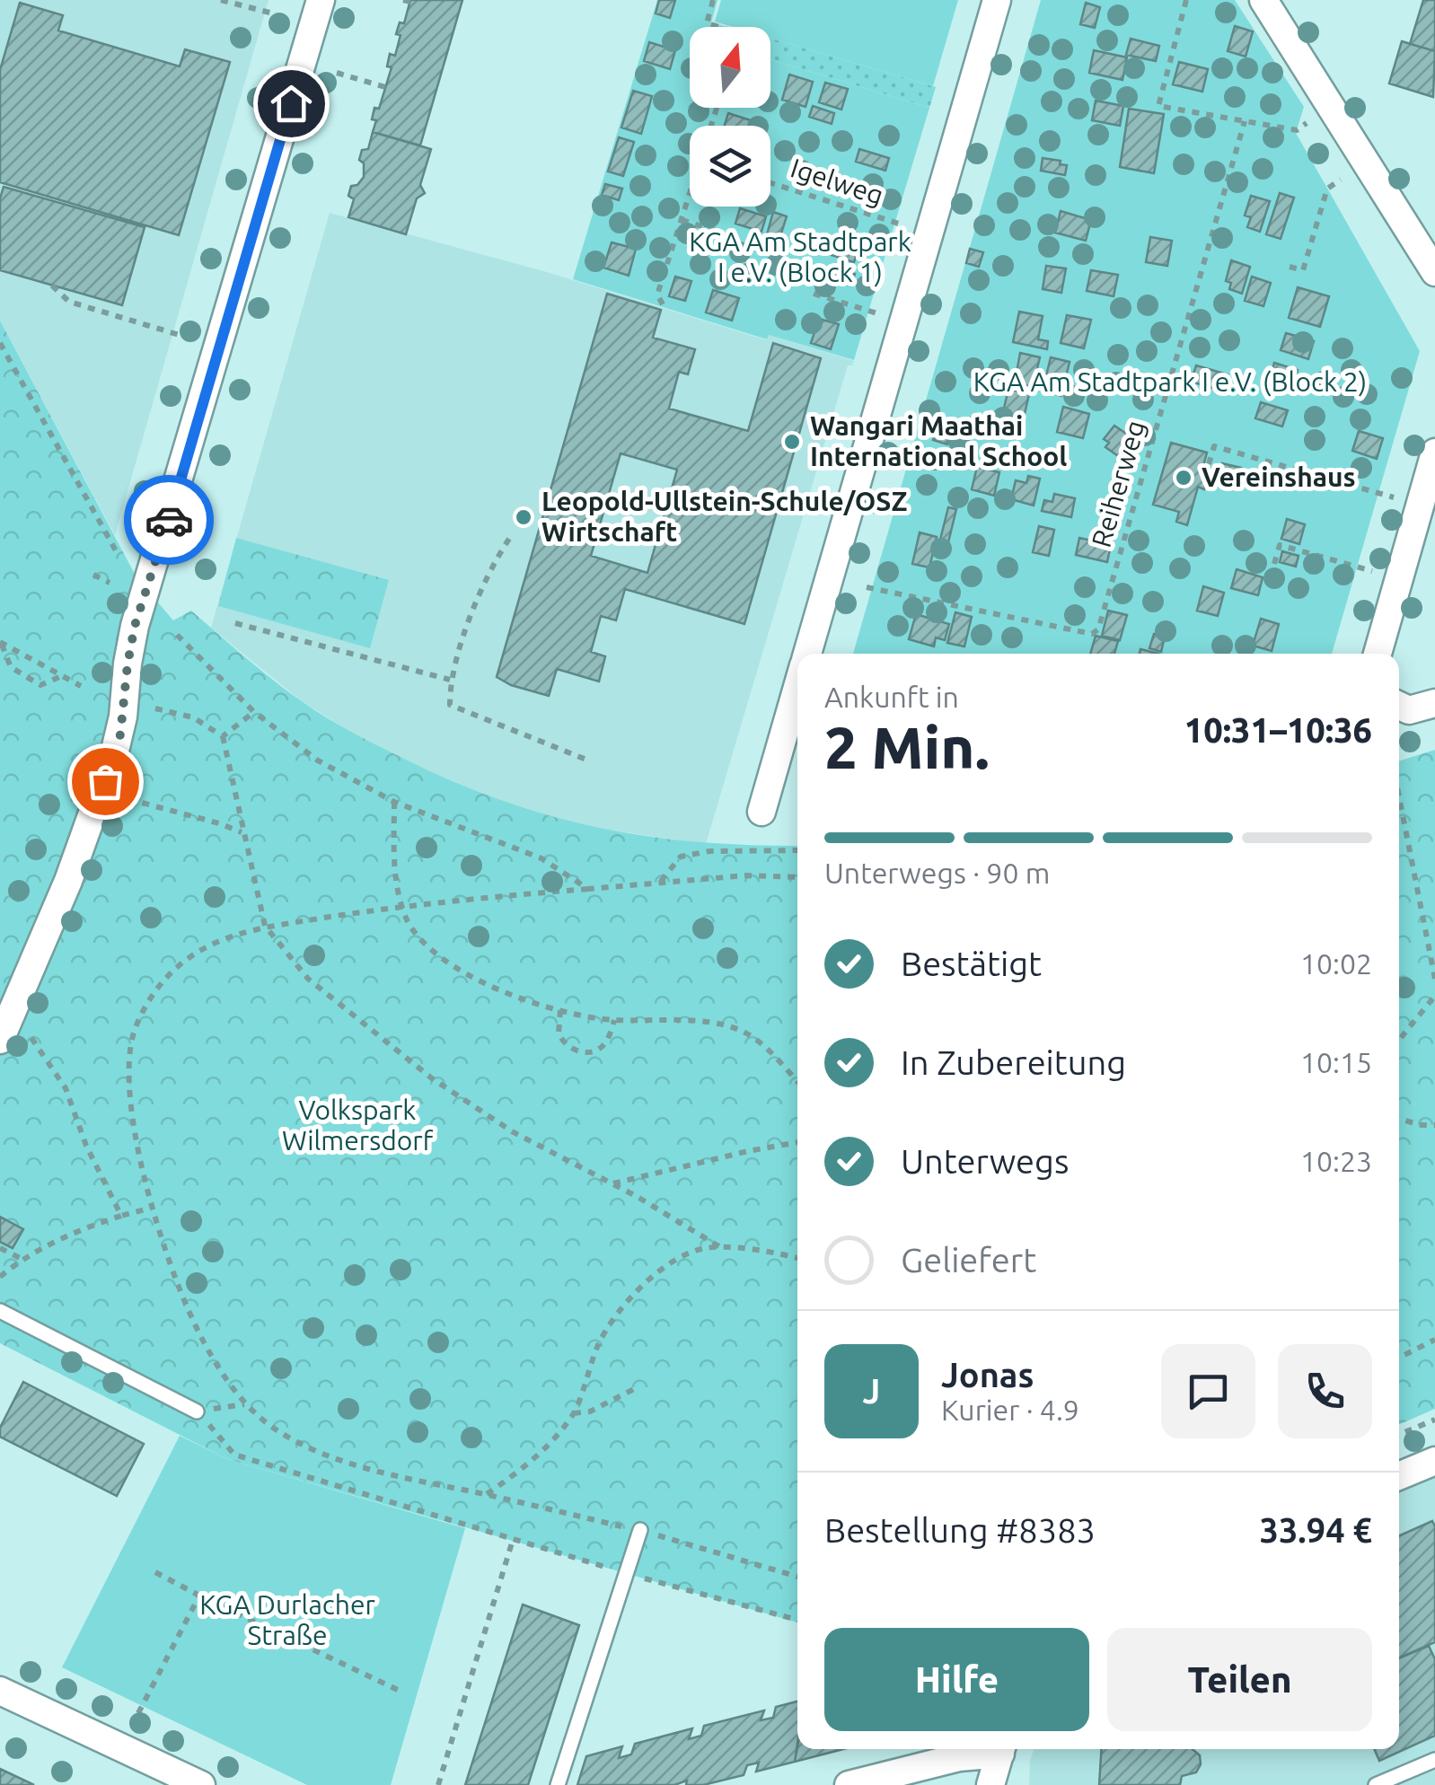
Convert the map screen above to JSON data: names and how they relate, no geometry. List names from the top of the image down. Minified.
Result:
{"streets":{"path":["Igelweg","Reiherweg"]},"parks":["KGA Am Stadtpark I e.V. (Block 1)","KGA Am Stadtpark I e.V. (Block 2)","Volkspark Wilmersdorf","KGA Durlacher Straße"],"places":["Wangari Maathai International School","Vereinshaus","Leopold-Ullstein-Schule/OSZ Wirtschaft"],"north":"top","page":{"heading":["2 Min.","Ankunft in","10:31–10:36"],"panel":["Jonas","Kurier · 4.9","Bestellung #8383","33.94 €"],"bar":"Unterwegs · 90 m","list":[["Bestätigt","10:02"],["In Zubereitung","10:15"],["Unterwegs","10:23"],"Geliefert"],"round":"J","buttons":["Hilfe","Teilen"]}}
